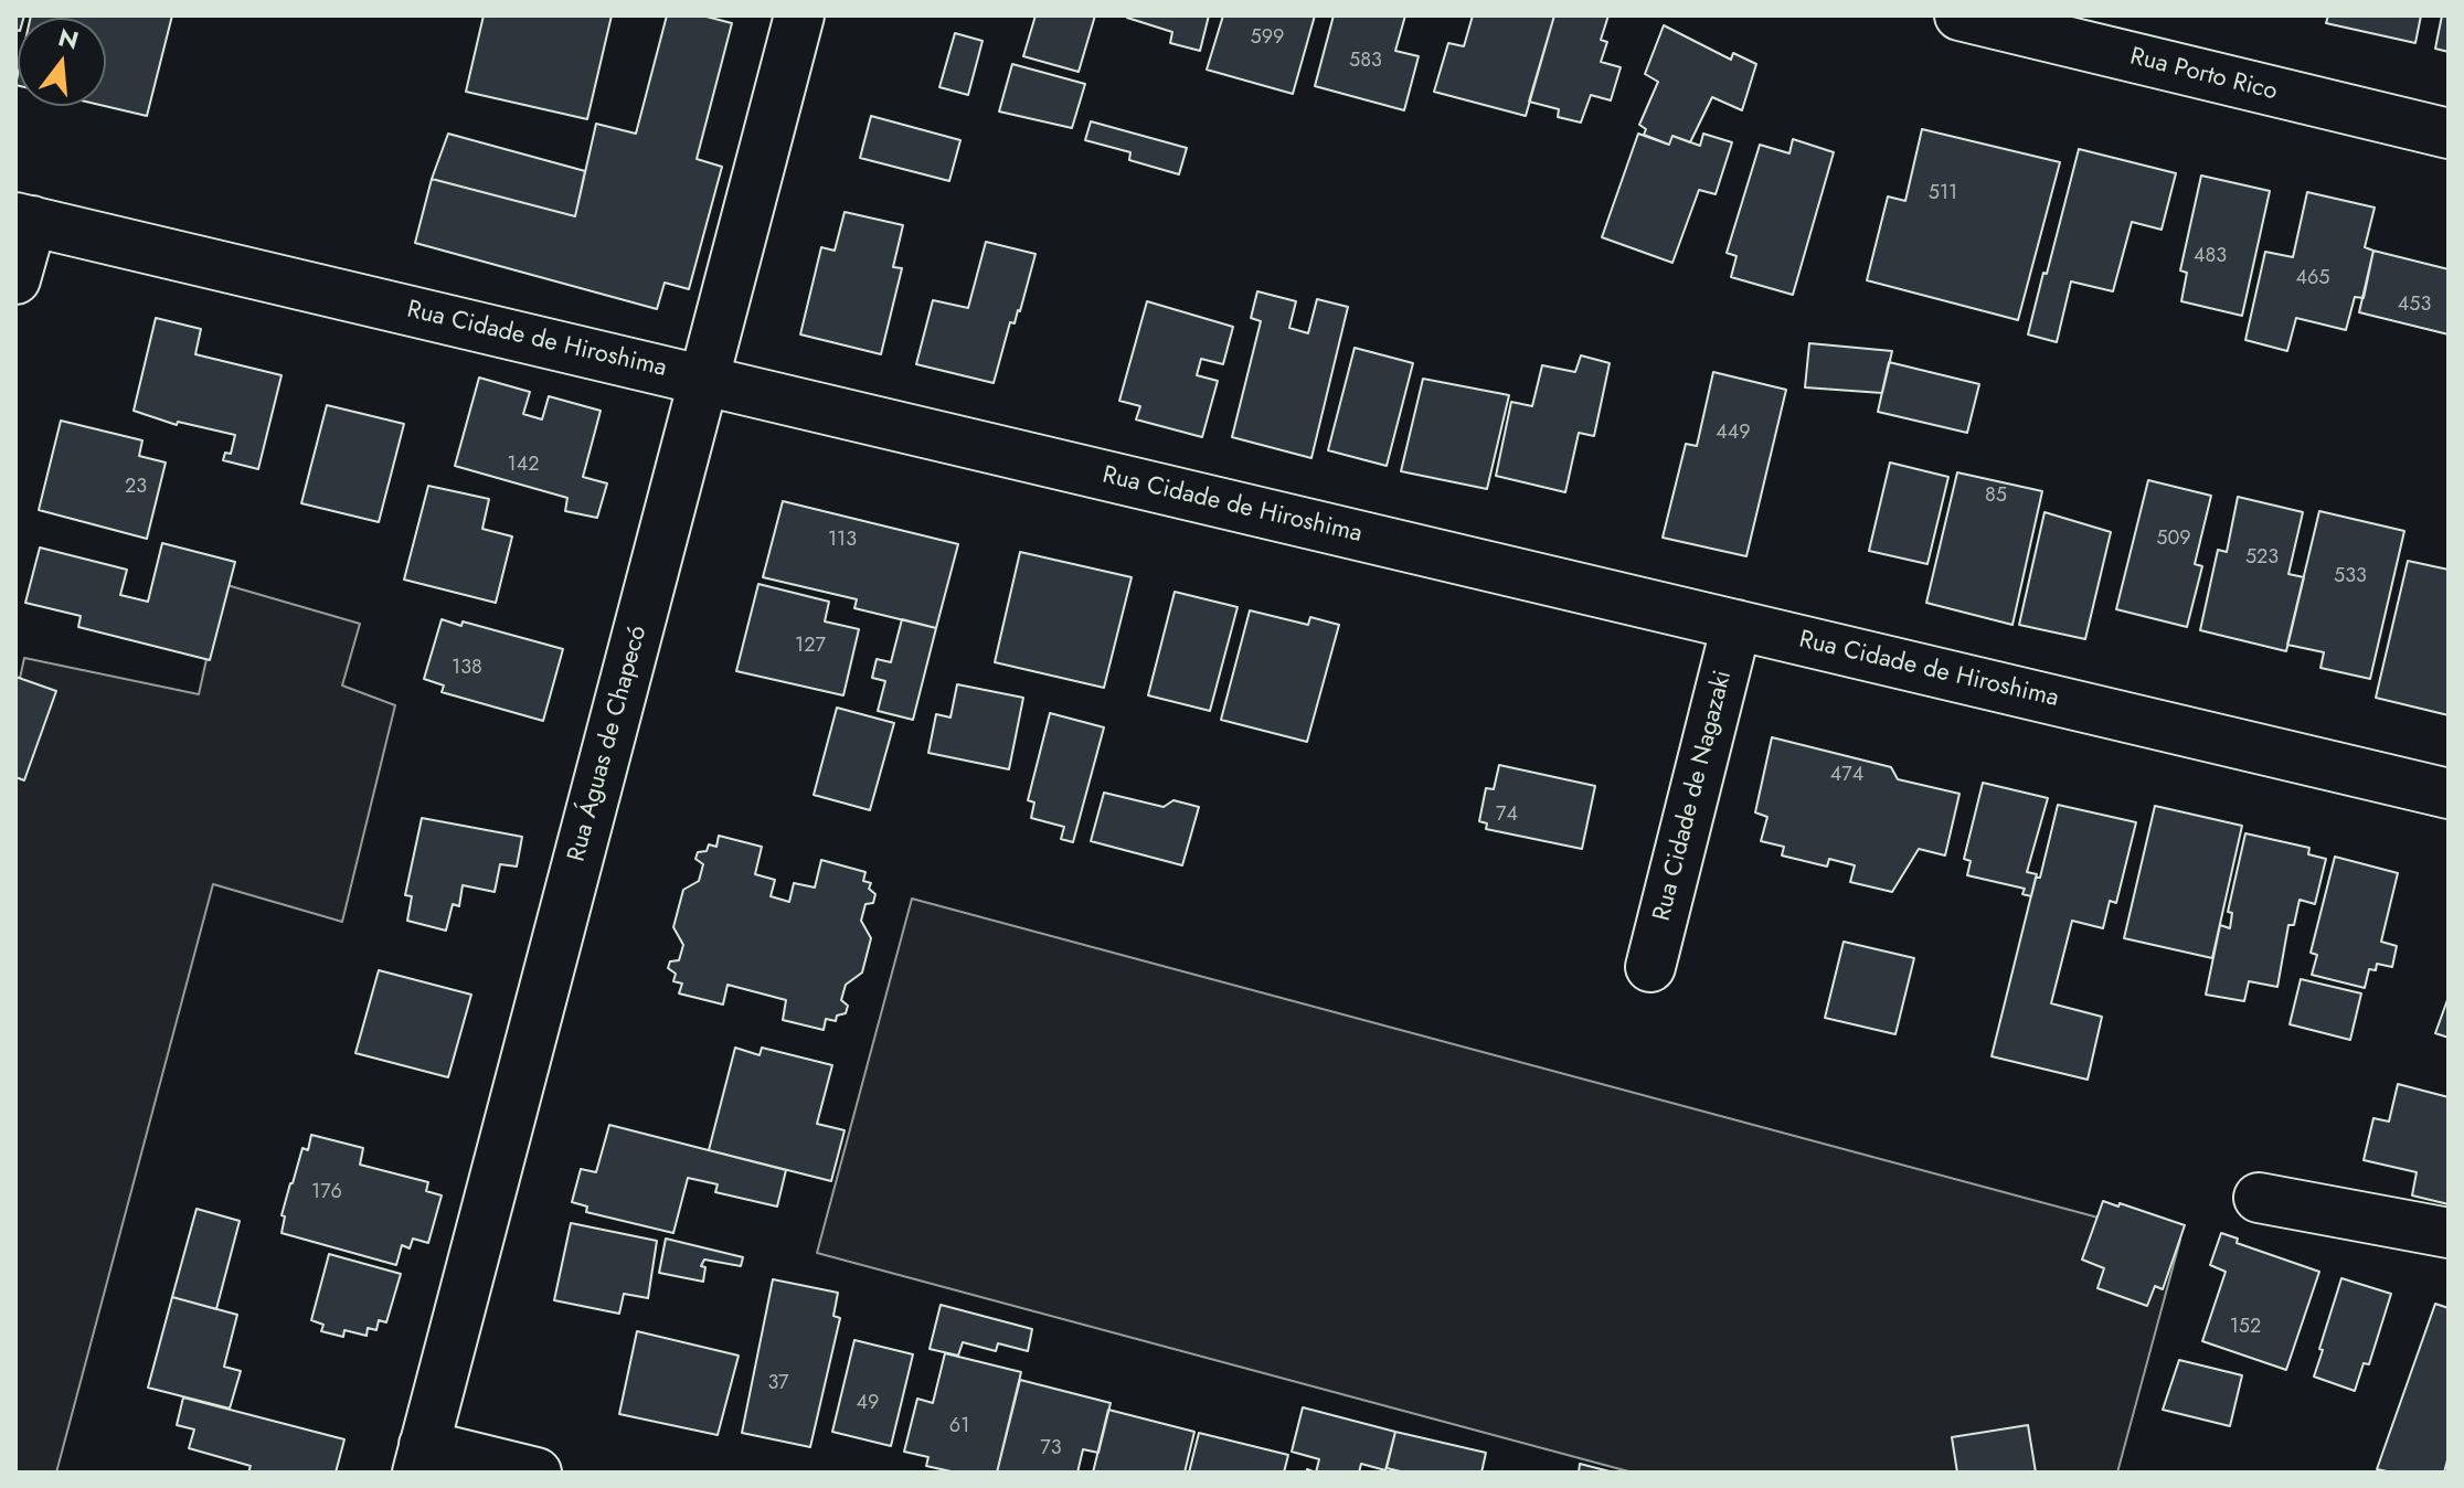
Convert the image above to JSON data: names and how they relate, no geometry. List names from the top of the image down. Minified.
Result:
{"streets":{"street":["Rua Porto Rico","Rua Cidade de Hiroshima","Rua Águas de Chapecó","Rua Cidade de Nagazaki"]},"crossings":[["Rua Cidade de Hiroshima","Rua Águas de Chapecó"],["Rua Cidade de Hiroshima","Rua Cidade de Nagazaki"]],"house_numbers":["599","583","511","483","465","453","449","142","23","85","509","113","523","533","127","138","474","74","176","152","37","49","61","73"],"north":"top"}
